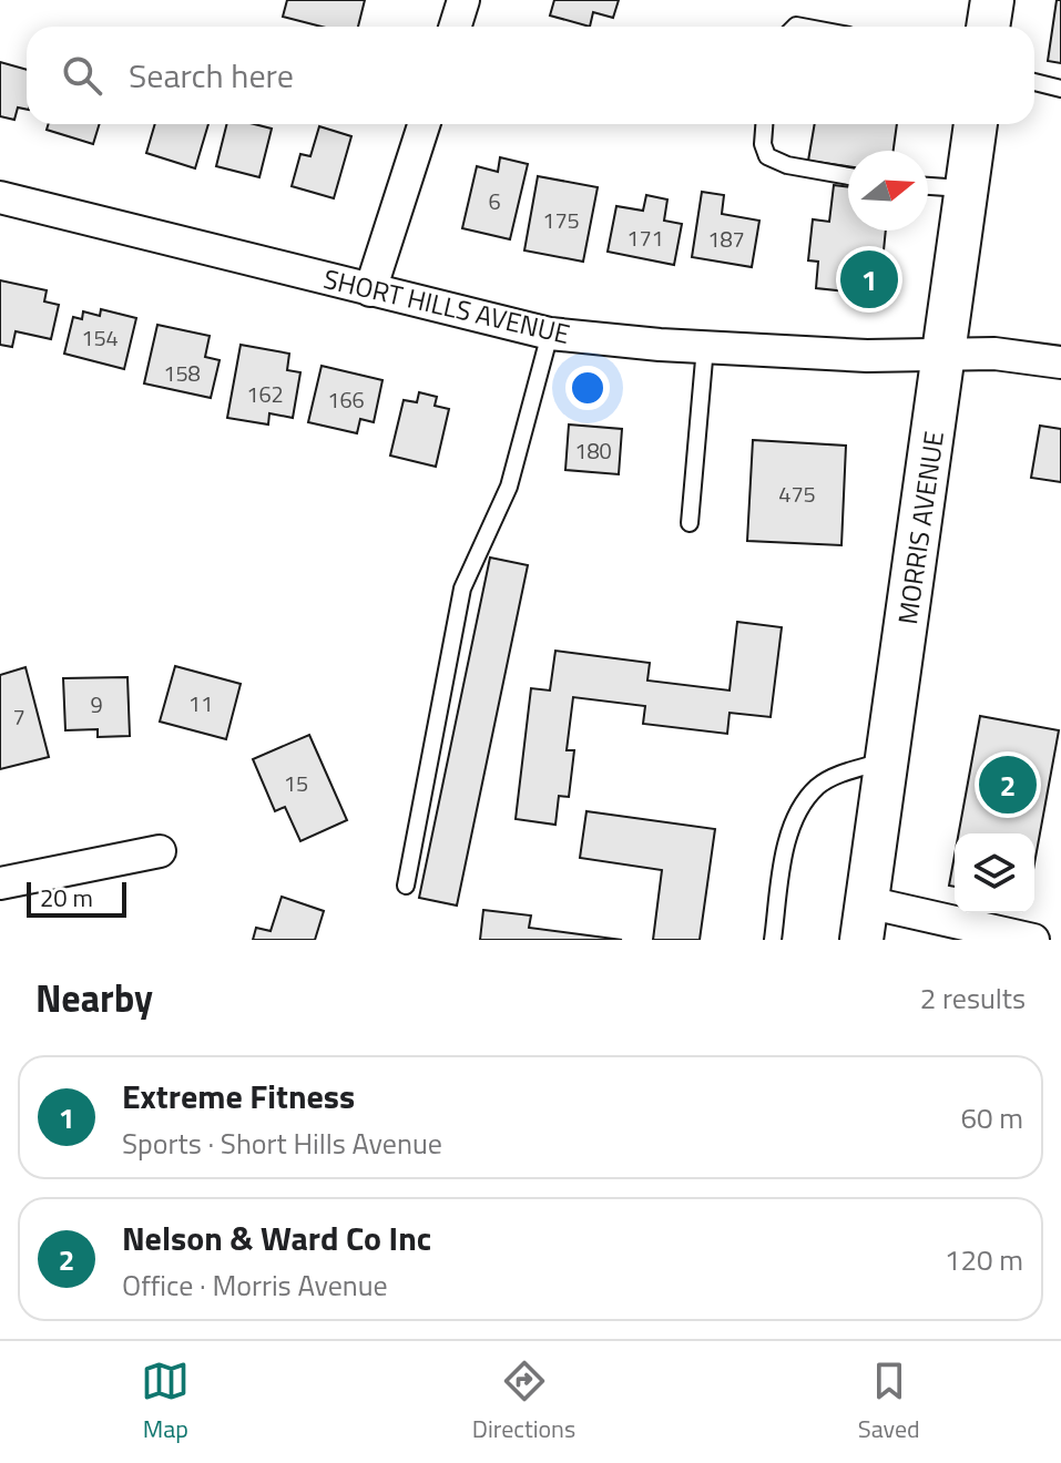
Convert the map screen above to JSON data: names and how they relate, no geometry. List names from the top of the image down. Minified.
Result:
{"streets":{"main road":["MORRIS AVENUE"],"street":["SHORT HILLS AVENUE"]},"crossings":[["SHORT HILLS AVENUE","MORRIS AVENUE"]],"house_numbers":["6","175","171","187","154","158","162","166","180","475","11","9","7","15"],"scale_bar":"20 m","north":"right","page":{"search":"Search here","pins":["1","2"],"scale":"20 m","heading":["Nearby","2 results"],"list":[{"mark":"1","name":"Extreme Fitness","note":"Sports · Short Hills Avenue","value":"60 m"},{"mark":"2","name":"Nelson & Ward Co Inc","note":"Office · Morris Avenue","value":"120 m"}],"nav":["Map","Directions","Saved"]}}
